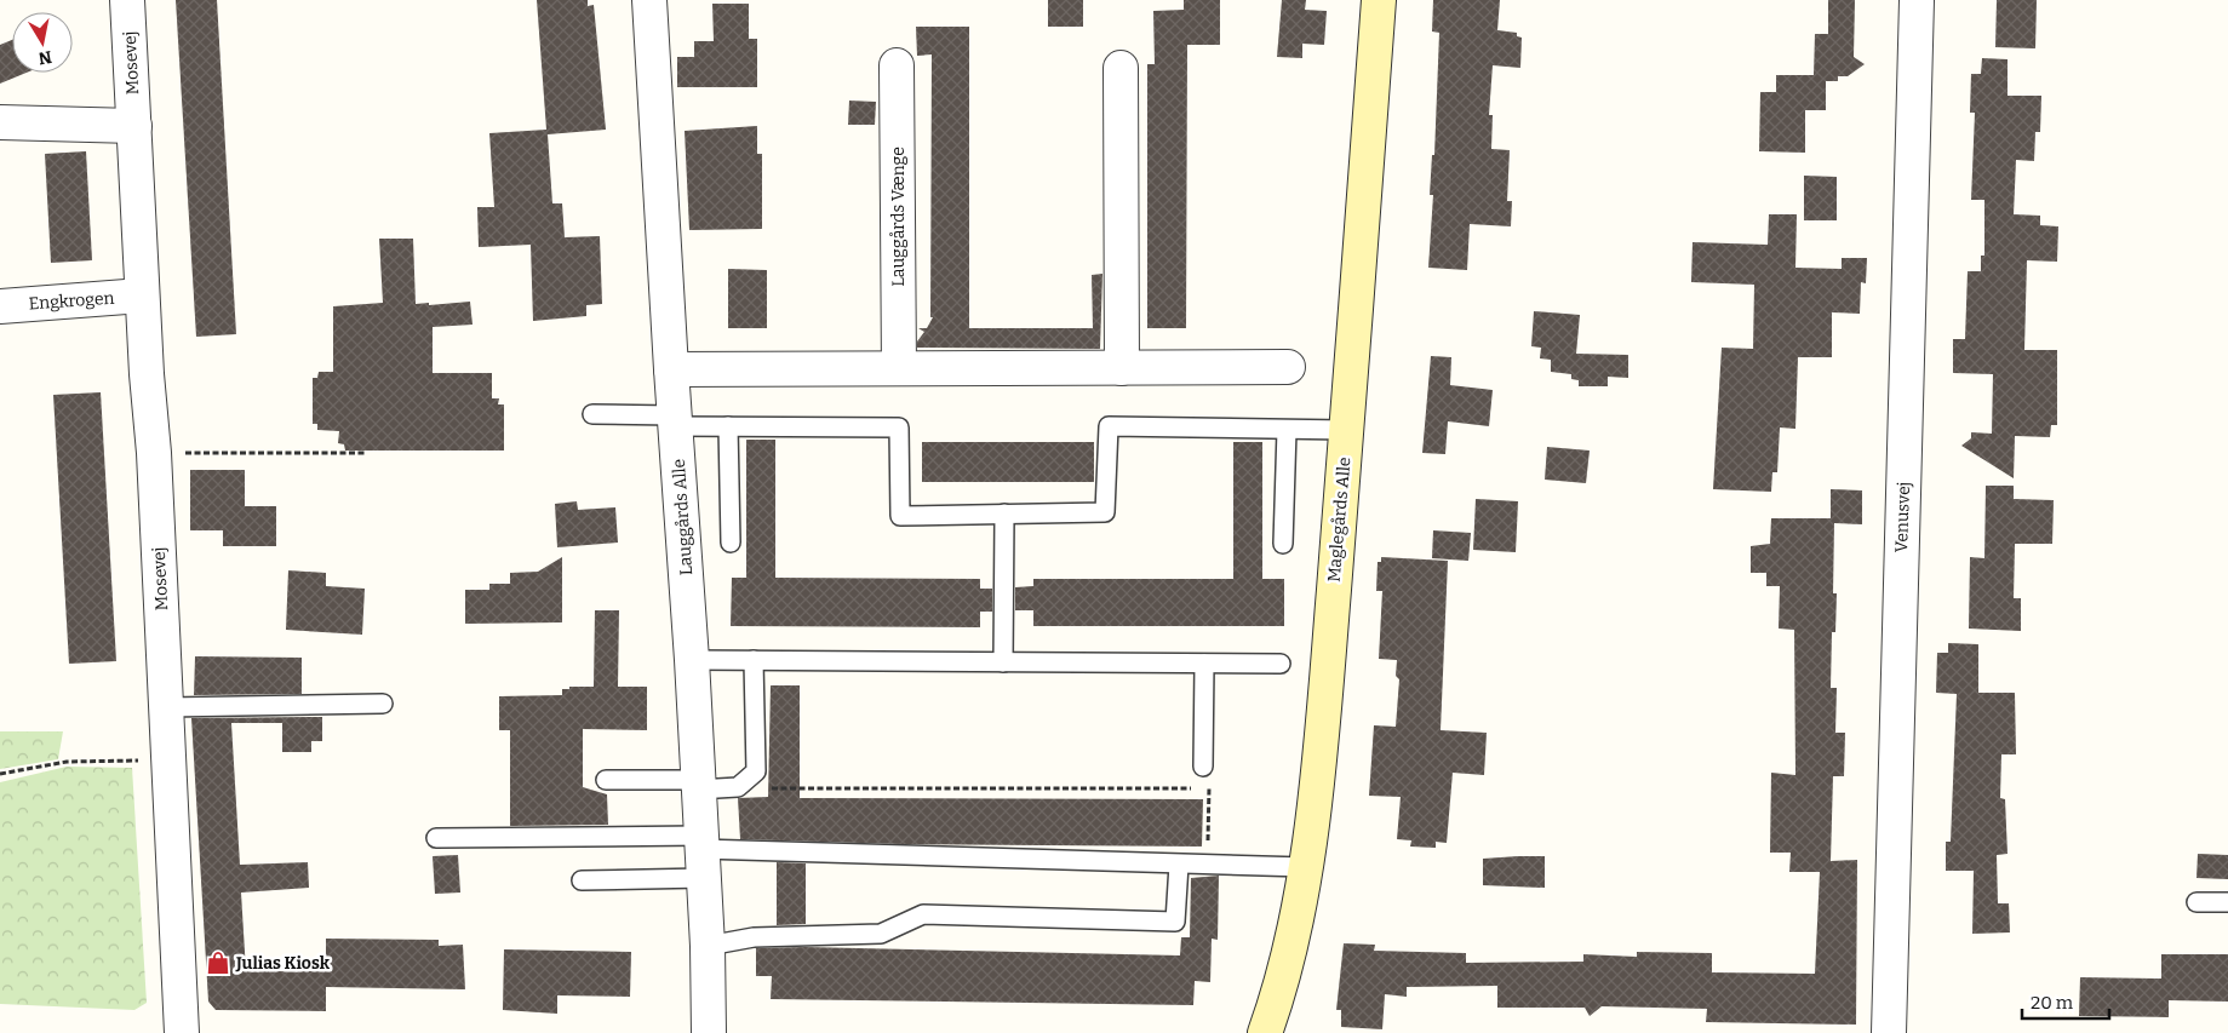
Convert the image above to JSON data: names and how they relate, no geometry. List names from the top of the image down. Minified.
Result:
{"streets":{"street":["Mosevej","Lauggårds Vænge","Engkrogen","Lauggårds Alle","Venusvej","Maglegårds Alle"]},"crossings":[["Mosevej","Engkrogen"]],"places":{"shop":["Julias Kiosk"]},"scale_bar":"20 m","north":"bottom"}
